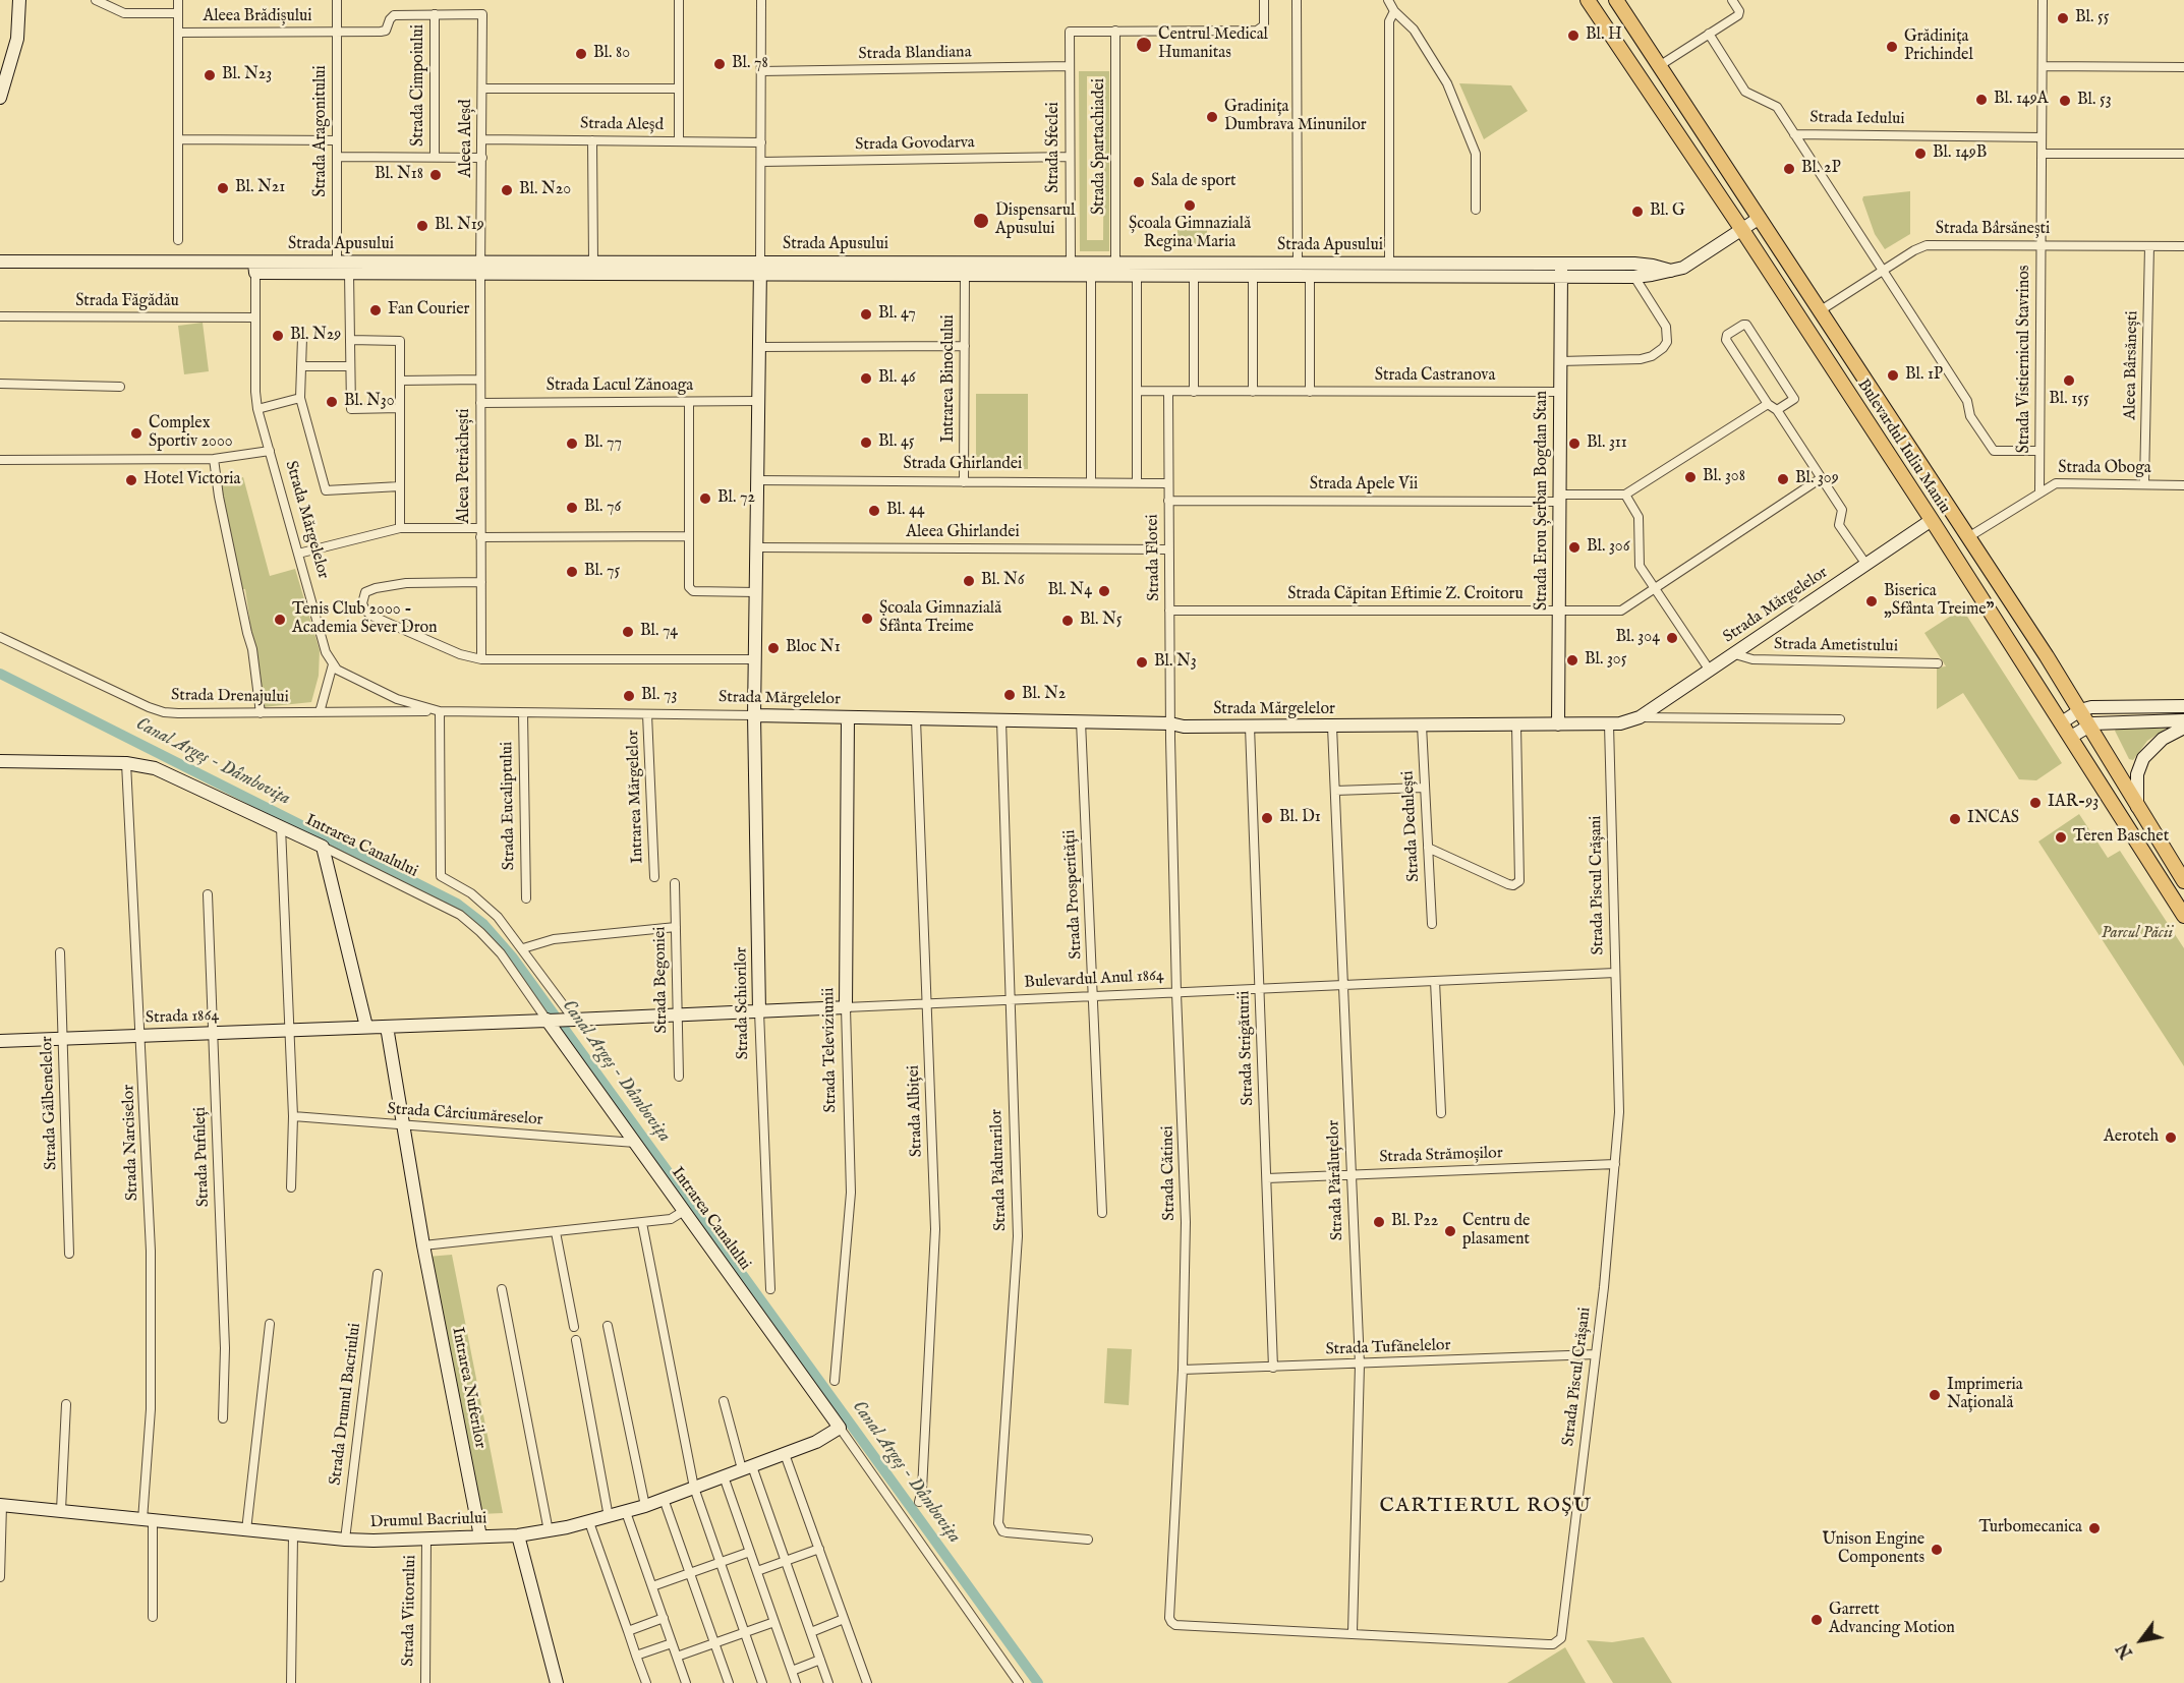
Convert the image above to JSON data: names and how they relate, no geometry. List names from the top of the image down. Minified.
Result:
{"streets":{"main road":["Bulevardul Iuliu Maniu"],"street":["Aleea Brădișului","Strada Blandiana","Strada Cimpoiului","Strada Iedului","Strada Aleșd","Strada Aragonitului","Aleea Aleșd","Strada Govodarva","Strada Spartachiadei","Strada Sfeclei","Strada Bârsănești","Strada Apusului","Strada Făgădău","Strada Vistiernicul Stavrinos","Aleea Bârsănești","Strada Castranova","Intrarea Binoclului","Strada Lacul Zănoaga","Strada Ghirlandei","Aleea Petrăchești","Strada Oboga","Strada Apele Vii","Strada Erou Șerban Bogdan Stan","Strada Mărgelelor","Aleea Ghirlandei","Strada Flotei","Strada Căpitan Eftimie Z. Croitoru","Strada Ametistului","Strada Drenajului","Intrarea Mărgelelor","Strada Eucaliptului","Strada Dedulești","Intrarea Canalului","Strada Piscul Crășani","Strada Prosperității","Strada Begoniei","Bulevardul Anul 1864","Strada Schiorilor","Strada 1864","Strada Strigăturii","Strada Televiziunii","Strada Gălbenelelor","Strada Albiței","Strada Cârciumăreselor","Strada Narciselor","Strada Strămoșilor","Strada Pufuleți","Strada Pădurarilor","Strada Cătinei","Strada Părăluțelor","Strada Tufănelelor","Intrarea Nuferilor","Strada Drumul Bacriului","Drumul Bacriului","Strada Viitorului"]},"crossings":[["Aleea Brădișului","Strada Cimpoiului"],["Aleea Brădișului","Strada Aragonitului"],["Aleea Brădișului","Aleea Aleșd"],["Strada Blandiana","Strada Sfeclei"],["Strada Iedului","Strada Vistiernicul Stavrinos"],["Strada Aleșd","Aleea Aleșd"],["Strada Aragonitului","Strada Apusului"],["Aleea Aleșd","Strada Apusului"],["Aleea Aleșd","Aleea Petrăchești"],["Strada Govodarva","Strada Sfeclei"],["Strada Spartachiadei","Strada Sfeclei"],["Strada Spartachiadei","Strada Apusului"],["Strada Sfeclei","Strada Apusului"],["Strada Bârsănești","Strada Vistiernicul Stavrinos"],["Strada Bârsănești","Aleea Bârsănești"],["Strada Bârsănești","Bulevardul Iuliu Maniu"],["Strada Apusului","Intrarea Binoclului"],["Strada Apusului","Bulevardul Iuliu Maniu"],["Strada Apusului","Aleea Petrăchești"],["Strada Apusului","Strada Erou Șerban Bogdan Stan"],["Strada Apusului","Strada Mărgelelor"],["Strada Făgădău","Strada Mărgelelor"],["Strada Vistiernicul Stavrinos","Strada Oboga"],["Aleea Bârsănești","Strada Oboga"],["Strada Castranova","Strada Erou Șerban Bogdan Stan"],["Strada Castranova","Strada Flotei"],["Intrarea Binoclului","Strada Ghirlandei"],["Strada Lacul Zănoaga","Aleea Petrăchești"],["Bulevardul Iuliu Maniu","Strada Oboga"],["Bulevardul Iuliu Maniu","Strada Mărgelelor"],["Strada Ghirlandei","Strada Flotei"],["Strada Apele Vii","Strada Erou Șerban Bogdan Stan"],["Strada Apele Vii","Strada Flotei"],["Strada Erou Șerban Bogdan Stan","Strada Mărgelelor"],["Strada Erou Șerban Bogdan Stan","Strada Căpitan Eftimie Z. Croitoru"],["Strada Mărgelelor","Strada Flotei"],["Strada Mărgelelor","Strada Ametistului"],["Strada Mărgelelor","Strada Drenajului"],["Strada Mărgelelor","Intrarea Mărgelelor"],["Strada Mărgelelor","Strada Eucaliptului"],["Strada Mărgelelor","Strada Dedulești"],["Strada Mărgelelor","Strada Piscul Crășani"],["Strada Mărgelelor","Strada Prosperității"],["Strada Mărgelelor","Strada Schiorilor"],["Strada Mărgelelor","Strada Strigăturii"],["Strada Mărgelelor","Strada Televiziunii"],["Strada Mărgelelor","Strada Albiței"],["Strada Mărgelelor","Strada Pădurarilor"],["Strada Mărgelelor","Strada Cătinei"],["Strada Mărgelelor","Strada Părăluțelor"],["Aleea Ghirlandei","Strada Flotei"],["Strada Flotei","Strada Căpitan Eftimie Z. Croitoru"],["Strada Flotei","Strada Cătinei"],["Intrarea Canalului","Bulevardul Anul 1864"],["Intrarea Canalului","Strada 1864"],["Intrarea Canalului","Strada Cârciumăreselor"],["Intrarea Canalului","Strada Narciselor"],["Intrarea Canalului","Drumul Bacriului"],["Strada Piscul Crășani","Bulevardul Anul 1864"],["Strada Piscul Crășani","Strada Strămoșilor"],["Strada Piscul Crășani","Strada Cătinei"],["Strada Piscul Crășani","Strada Părăluțelor"],["Strada Piscul Crășani","Strada Tufănelelor"],["Strada Prosperității","Bulevardul Anul 1864"],["Strada Begoniei","Bulevardul Anul 1864"],["Bulevardul Anul 1864","Strada Schiorilor"],["Bulevardul Anul 1864","Strada 1864"],["Bulevardul Anul 1864","Strada Strigăturii"],["Bulevardul Anul 1864","Strada Televiziunii"],["Bulevardul Anul 1864","Strada Albiței"],["Bulevardul Anul 1864","Strada Pădurarilor"],["Bulevardul Anul 1864","Strada Cătinei"],["Bulevardul Anul 1864","Strada Părăluțelor"],["Strada 1864","Strada Gălbenelelor"],["Strada 1864","Strada Narciselor"],["Strada 1864","Strada Pufuleți"],["Strada 1864","Intrarea Nuferilor"],["Strada Strigăturii","Strada Strămoșilor"],["Strada Strigăturii","Strada Tufănelelor"],["Strada Cârciumăreselor","Intrarea Nuferilor"],["Strada Narciselor","Drumul Bacriului"],["Strada Strămoșilor","Strada Părăluțelor"],["Strada Cătinei","Strada Tufănelelor"],["Strada Părăluțelor","Strada Tufănelelor"],["Intrarea Nuferilor","Drumul Bacriului"],["Strada Drumul Bacriului","Drumul Bacriului"],["Drumul Bacriului","Strada Viitorului"]],"districts":["CARTIERUL ROȘU"],"water":["Canal Argeș - Dâmbovița"],"parks":["Parcul Păcii"],"places":["Bl. 55","Bl. H","Centrul Medical Humanitas","Grădinița Prichindel","Bl. 80","Bl. 78","Bl. N23","Bl. 149A","Bl. 53","Gradinița Dumbrava Minunilor","Bl. 149B","Bl. 2P","Bl. N18","Sala de sport","Bl. N21","Bl. N20","Școala Gimnazială Regina Maria","Bl. G","Dispensarul Apusului","Bl. N19","Fan Courier","Bl. 47","Bl. N29","Bl. 1P","Bl. 46","Bl. 155","Bl. N30","Complex Sportiv 2000","Bl. 45","Bl. 77","Bl. 311","Bl. 308","Bl. 309","Hotel Victoria","Bl. 72","Bl. 76","Bl. 44","Bl. 306","Bl. 75","Bl. N6","Bl. N4","Biserica „Sfânta Treime”","Școala Gimnazială Sfânta Treime","Tenis Club 2000 - Academia Sever Dron","Bl. N5","Bl. 74","Bl. 304","Bloc N1","Bl. 305","Bl. N3","Bl. N2","Bl. 73","IAR-93","Bl. D1","INCAS","Teren Baschet","Aeroteh","Bl. P22","Centru de plasament","Imprimeria Națională","Turbomecanica","Unison Engine Components","Garrett Advancing Motion"],"north":"bottom left"}
